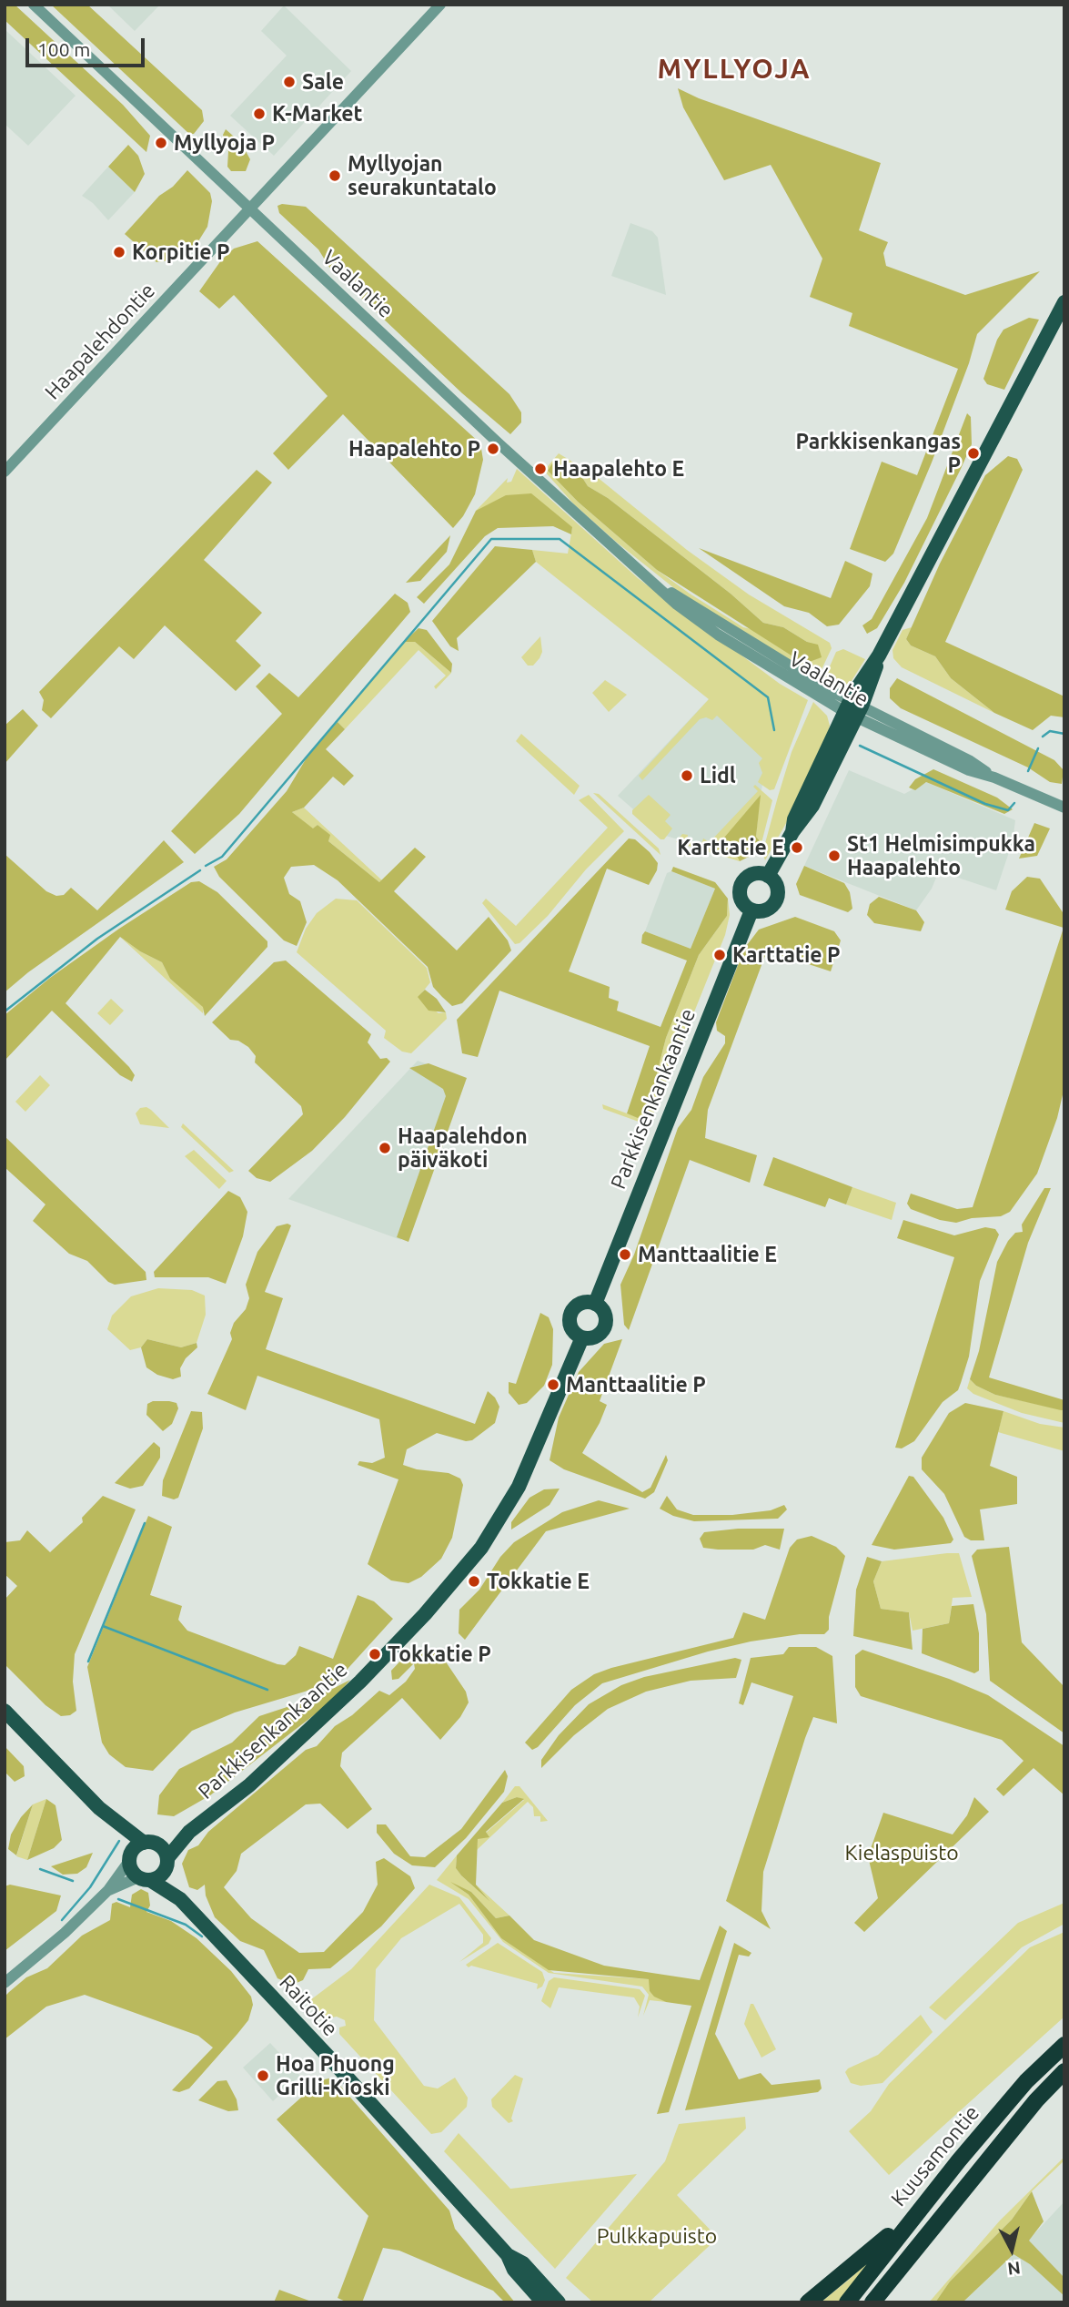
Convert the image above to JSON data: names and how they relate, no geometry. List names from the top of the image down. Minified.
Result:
{"streets":{"highway":["Kuusamontie"],"main road":["Parkkisenkankaantie","Raitotie"],"street":["Vaalantie","Haapalehdontie"]},"crossings":[["Vaalantie","Haapalehdontie"],["Parkkisenkankaantie","Raitotie"]],"districts":["MYLLYOJA"],"parks":["Kielaspuisto","Pulkkapuisto"],"places":["Sale","K-Market","Myllyoja P","Myllyojan seurakuntatalo","Korpitie P","Haapalehto P","Parkkisenkangas P","Haapalehto E","Lidl","Karttatie E","St1 Helmisimpukka Haapalehto","Karttatie P","Haapalehdon päiväkoti","Manttaalitie E","Manttaalitie P","Tokkatie E","Tokkatie P","Hoa Phuong Grilli-Kioski"],"scale_bar":"100 m","north":"bottom"}
